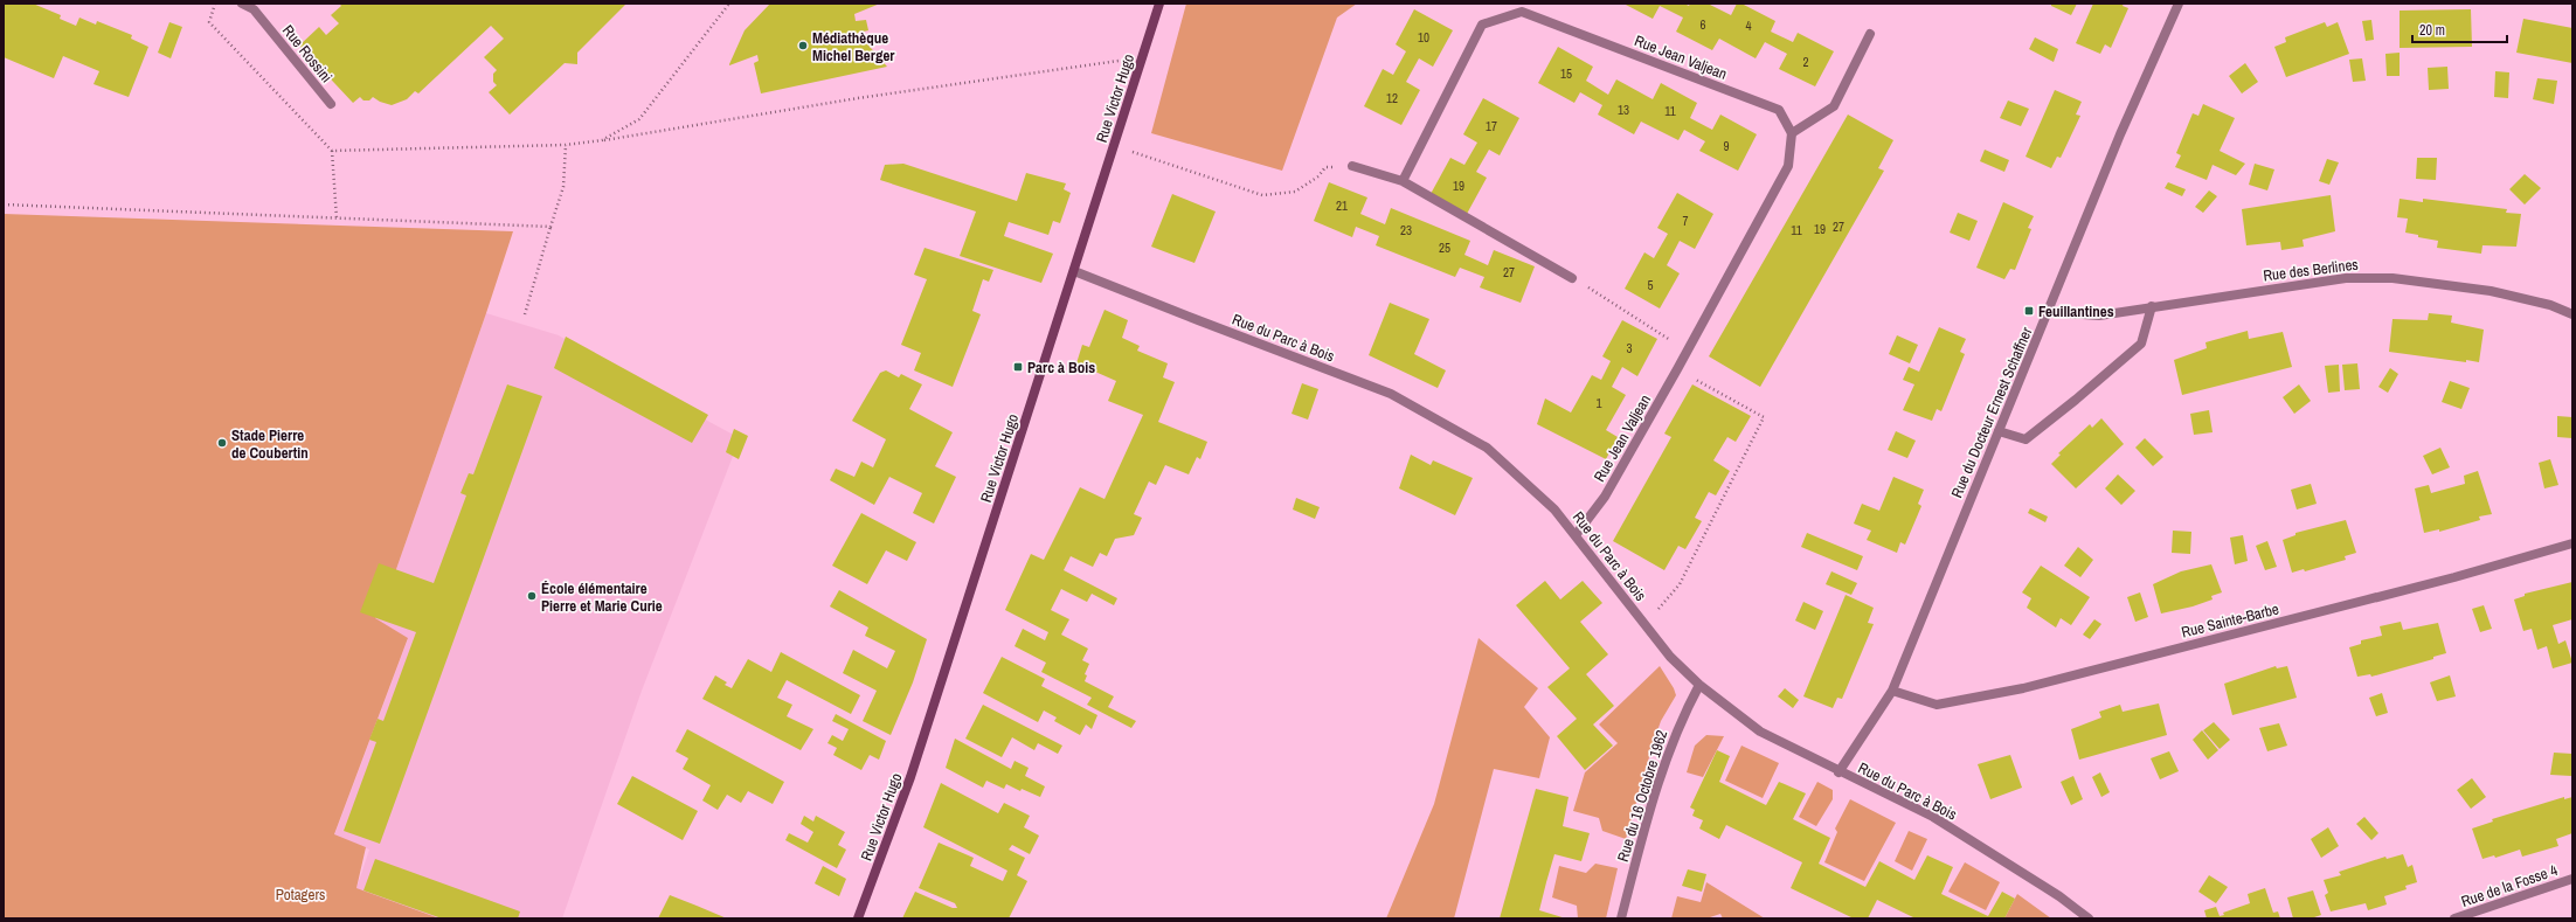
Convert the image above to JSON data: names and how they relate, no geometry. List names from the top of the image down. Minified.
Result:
{"streets":{"street":["Rue Rossini","Rue Jean Valjean","Rue Victor Hugo","Rue des Berlines","Rue du Parc à Bois","Rue du Docteur Ernest Schaffner","Rue Sainte-Barbe","Rue du 16 Octobre 1962","Rue de la Fosse 4"]},"crossings":[["Rue Jean Valjean","Rue du Parc à Bois"],["Rue Victor Hugo","Rue du Parc à Bois"],["Rue des Berlines","Rue du Docteur Ernest Schaffner"],["Rue du Parc à Bois","Rue du Docteur Ernest Schaffner"],["Rue du Parc à Bois","Rue du 16 Octobre 1962"],["Rue du Docteur Ernest Schaffner","Rue Sainte-Barbe"]],"parks":["Potagers"],"places":{"other":["Médiathèque Michel Berger","Stade Pierre de Coubertin","École élémentaire Pierre et Marie Curie"],"transit":["Feuillantines","Parc à Bois"]},"house_numbers":["6","4","10","2","15","12","13","11","17","9","19","21","7","27","19","23","11","25","27","5","3","1"],"scale_bar":"20 m"}
